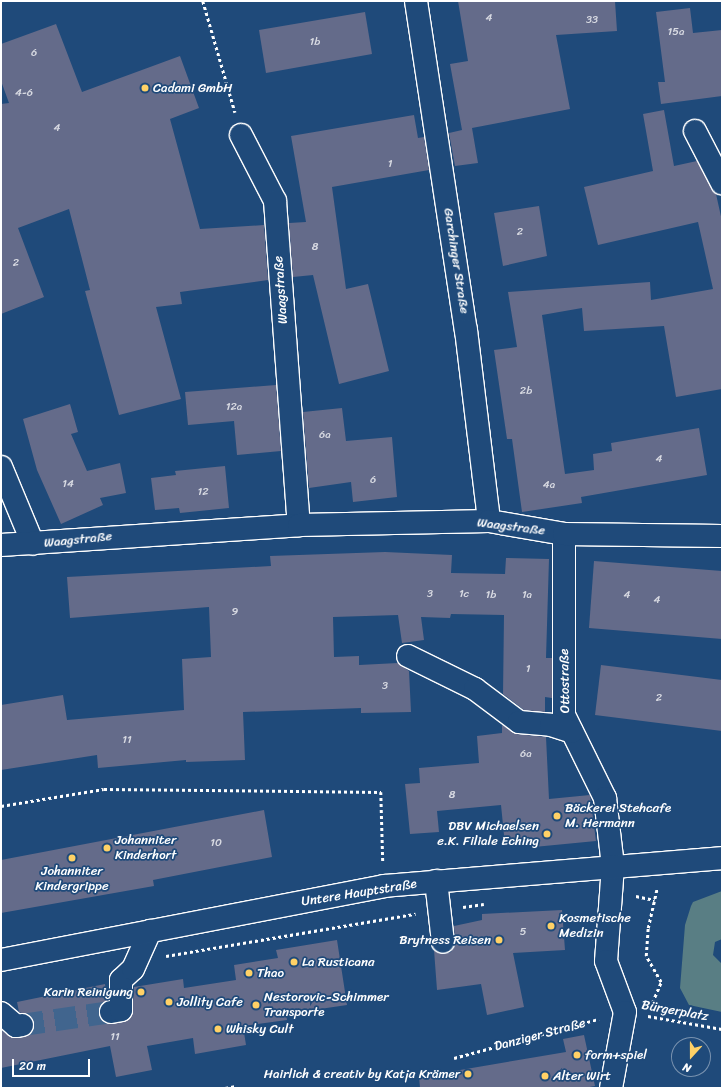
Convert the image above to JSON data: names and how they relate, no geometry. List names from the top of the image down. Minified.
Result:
{"streets":{"street":["Garchinger Straße","Waagstraße","Ottostraße","Untere Hauptstraße"],"path":["Bürgerplatz","Danziger Straße"]},"crossings":[["Garchinger Straße","Waagstraße"],["Waagstraße","Ottostraße"],["Ottostraße","Untere Hauptstraße"]],"places":["Cadami GmbH","Bäckerei Stehcafe M. Hermann","DBV Michaelsen e.K. Filiale Eching","Johanniter Kinderhort","Johanniter Kindergrippe","Kosmetische Medizin","Brytness Reisen","La Rusticana","Thao","Karin Reinigung","Jollity Cafe","Nestorovic-Schimmer Transporte","Whisky Cult","form+spiel","Hairlich & creativ by Katja Krämer","Alter Wirt"],"house_numbers":["4","33","15a","1b","6","4-6","4","1","2","8","2","2b","12a","6a","4","6","14","4a","12","3","1c","1b","1a","4","4","9","1","3","2","11","6a","8","10","5","11"],"scale_bar":"20 m","north":"bottom"}
